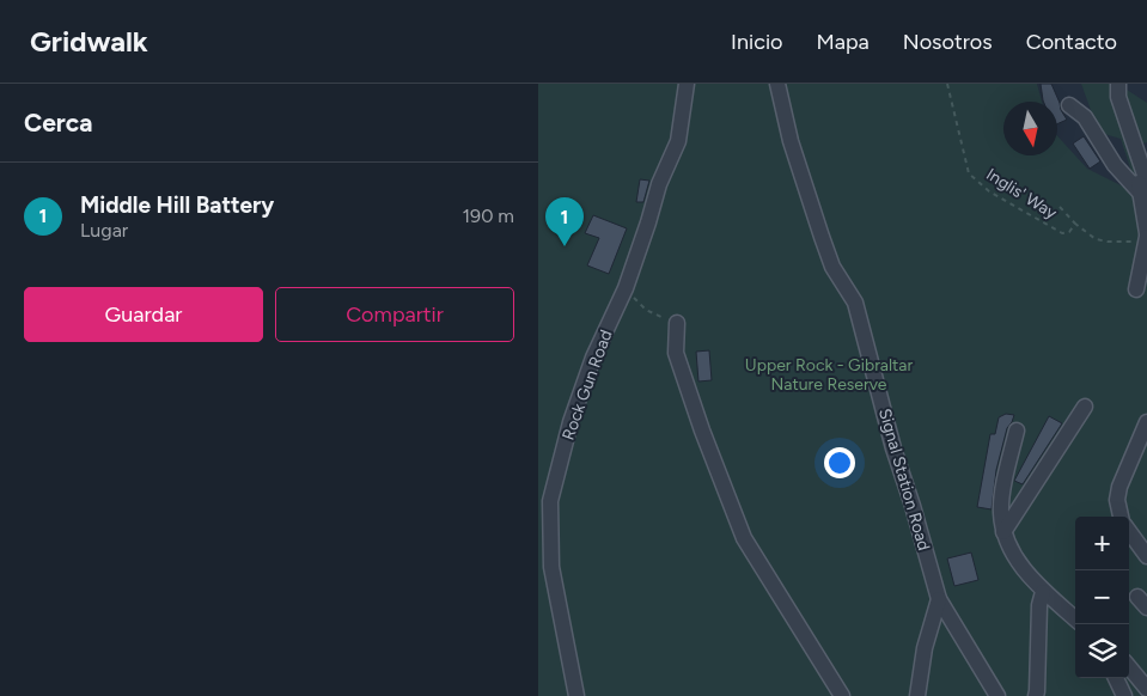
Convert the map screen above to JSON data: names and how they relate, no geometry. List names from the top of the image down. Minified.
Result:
{"streets":{"lane":["Rock Gun Road","Signal Station Road"],"path":["Inglis' Way"]},"parks":["Upper Rock - Gibraltar Nature Reserve"],"north":"bottom","page":{"header":"Gridwalk","nav":["Inicio","Mapa","Nosotros","Contacto"],"heading":"Cerca","list":[{"mark":"1","name":"Middle Hill Battery","note":"Lugar","value":"190 m"}],"pins":"1","buttons":["Guardar","Compartir"],"map_buttons":["+","−"]}}
